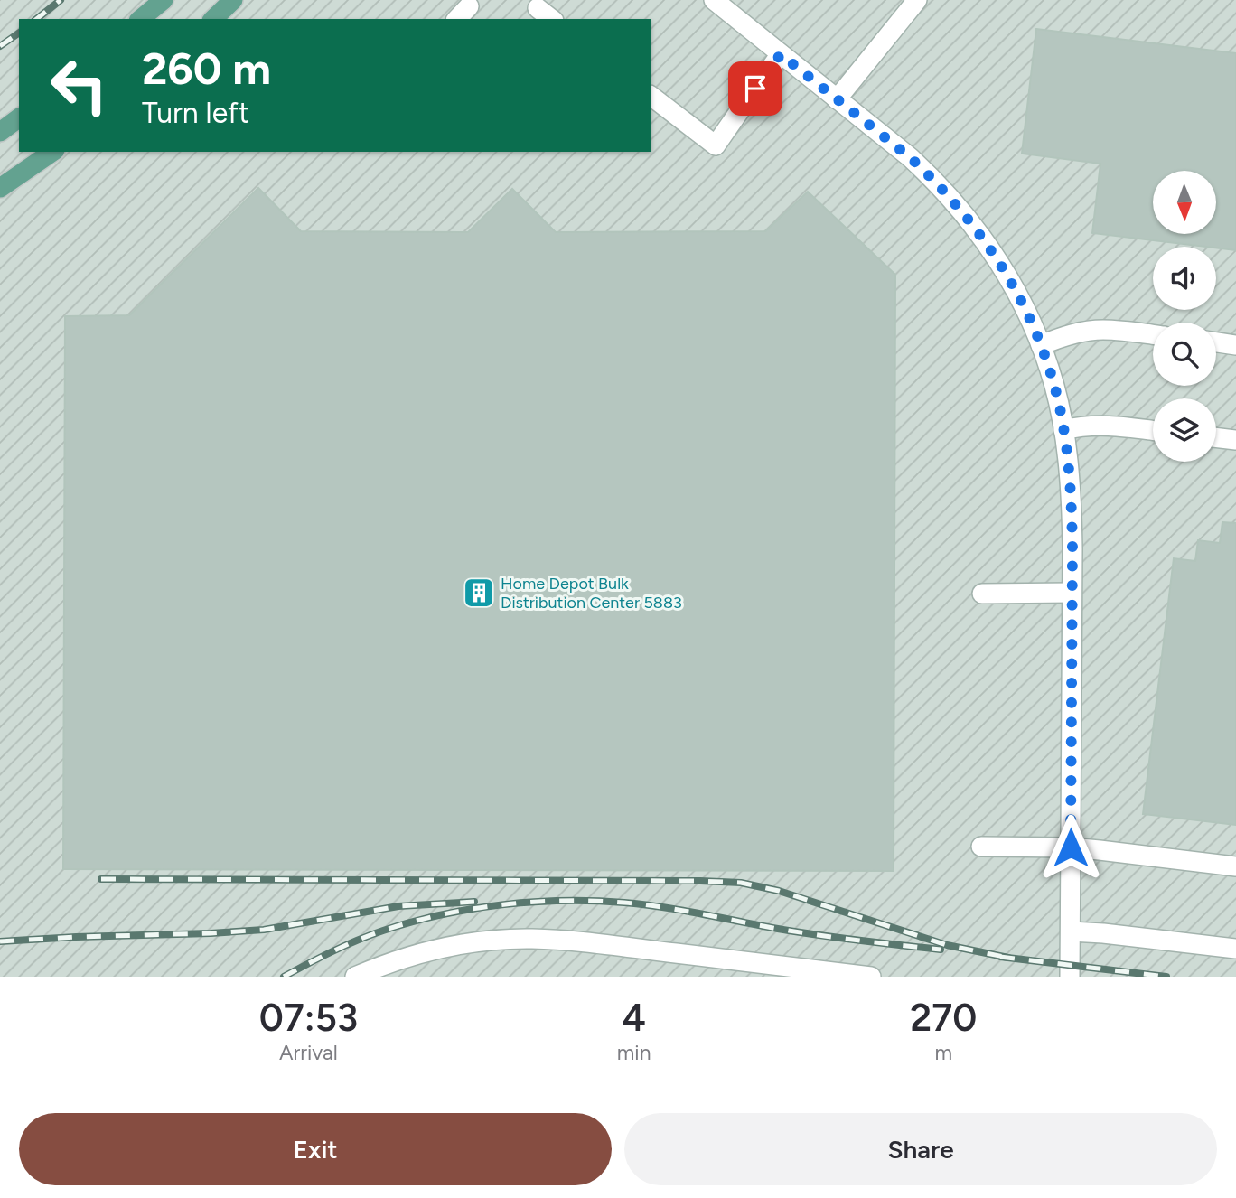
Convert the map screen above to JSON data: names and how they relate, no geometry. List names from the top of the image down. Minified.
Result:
{"places":{"building":["Home Depot Bulk Distribution Center 5883"]},"north":"bottom","page":{"turn":["260 m","Turn left"],"eta":["07:53","Arrival","4","min","270","m"],"buttons":["Exit","Share"]}}
